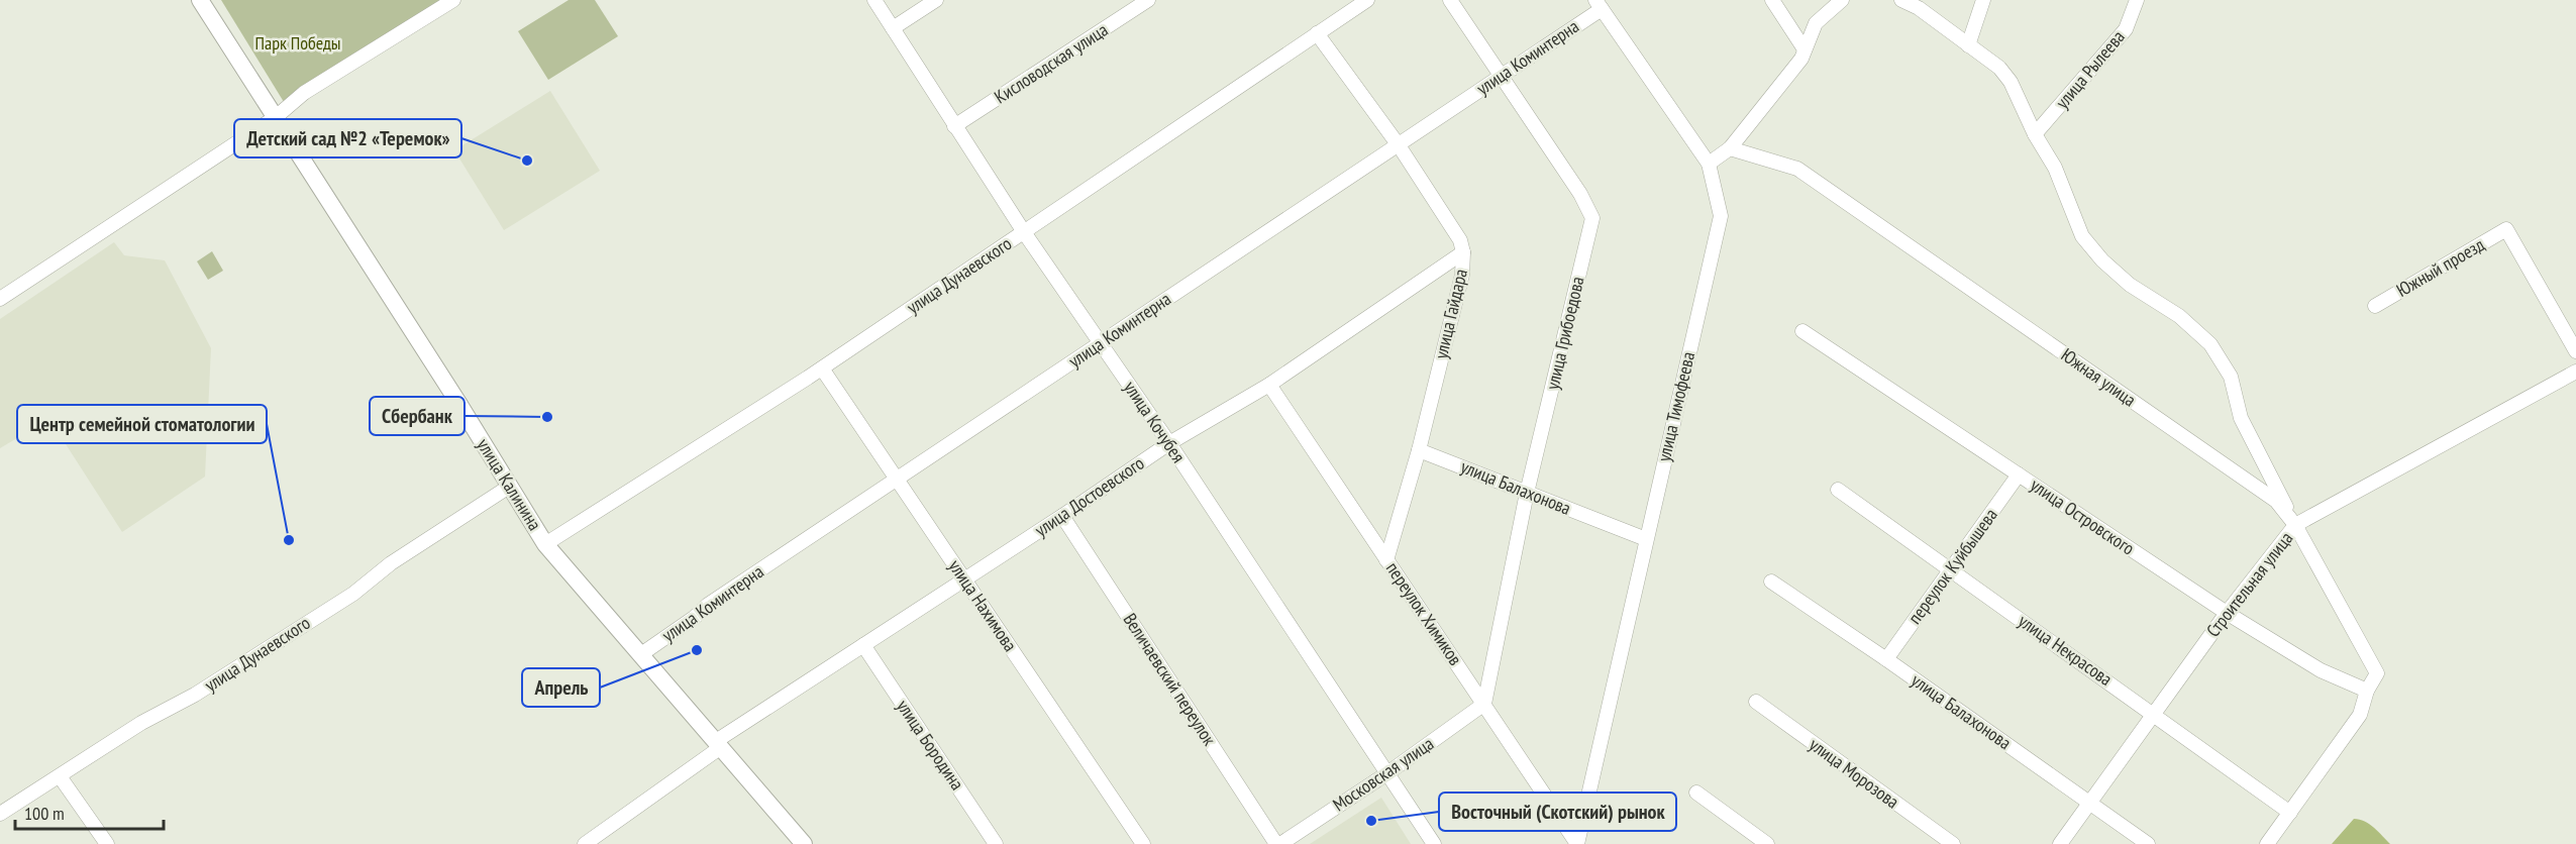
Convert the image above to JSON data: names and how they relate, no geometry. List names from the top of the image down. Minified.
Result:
{"streets":{"main road":["улица Калинина"],"street":["улица Коминтерна","Кисловодская улица","улица Рылеева","Южный проезд","улица Дунаевского","улица Гайдара","улица Грибоедова","Южная улица","улица Тимофеева","улица Кочубея","улица Балахонова","улица Достоевского","улица Островского","переулок Куйбышева","Строительная улица","улица Нахимова","переулок Химиков","улица Некрасова","Величаевский переулок","улица Бородина","улица Морозова","Московская улица"]},"crossings":[["улица Коминтерна","улица Гайдара"],["улица Коминтерна","улица Грибоедова"],["улица Коминтерна","улица Тимофеева"],["улица Коминтерна","улица Кочубея"],["улица Коминтерна","улица Калинина"],["улица Коминтерна","улица Нахимова"],["Кисловодская улица","улица Кочубея"],["улица Дунаевского","улица Гайдара"],["улица Дунаевского","улица Кочубея"],["улица Дунаевского","улица Калинина"],["улица Дунаевского","улица Нахимова"],["улица Гайдара","улица Балахонова"],["улица Гайдара","улица Достоевского"],["улица Гайдара","переулок Химиков"],["улица Грибоедова","улица Балахонова"],["улица Грибоедова","переулок Химиков"],["улица Грибоедова","Московская улица"],["Южная улица","улица Островского"],["Южная улица","Строительная улица"],["улица Тимофеева","улица Балахонова"],["улица Тимофеева","переулок Химиков"],["улица Кочубея","улица Достоевского"],["улица Кочубея","Московская улица"],["улица Калинина","улица Достоевского"],["улица Балахонова","переулок Куйбышева"],["улица Балахонова","Строительная улица"],["улица Достоевского","улица Нахимова"],["улица Достоевского","переулок Химиков"],["улица Достоевского","Величаевский переулок"],["улица Достоевского","улица Бородина"],["улица Островского","переулок Куйбышева"],["улица Островского","Строительная улица"],["переулок Куйбышева","улица Некрасова"],["Строительная улица","улица Некрасова"],["переулок Химиков","Московская улица"],["Величаевский переулок","Московская улица"]],"parks":["Парк Победы"],"places":["Детский сад №2 «Теремок»","Сбербанк","Центр cемейной cтоматологии","Апрель","Восточный (Скотский) рынок"],"scale_bar":"100 m"}
